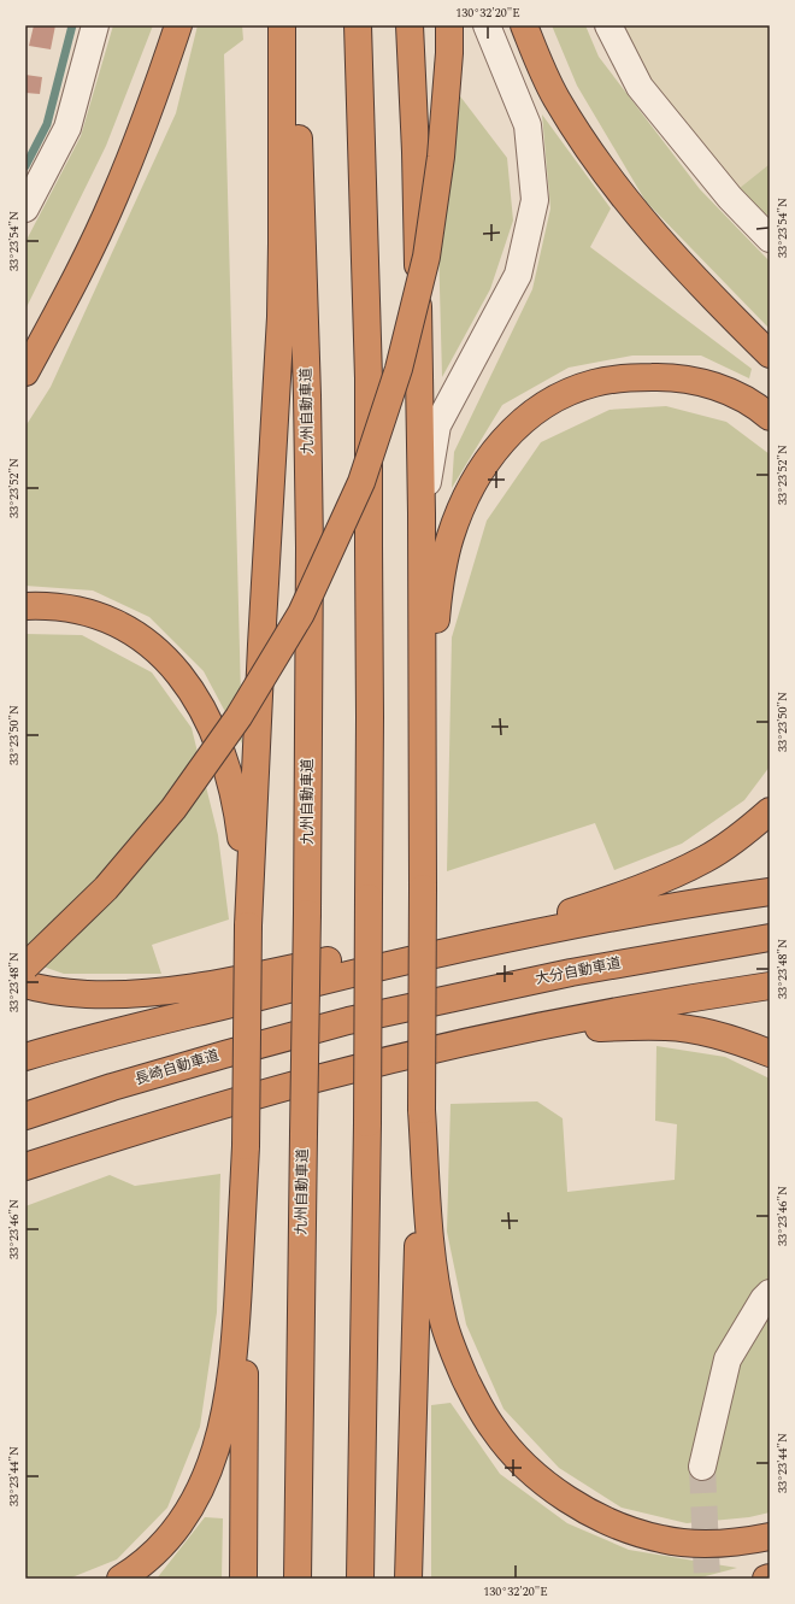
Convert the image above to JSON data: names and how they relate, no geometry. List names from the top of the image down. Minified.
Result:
{"streets":{"highway":["九州自動車道","大分自動車道","長崎自動車道"]},"crossings":[["大分自動車道","長崎自動車道"]],"coordinates":["130°32'20\"E","33°23'54\"N","33°23'52\"N","33°23'50\"N","33°23'48\"N","33°23'46\"N","33°23'44\"N"]}
